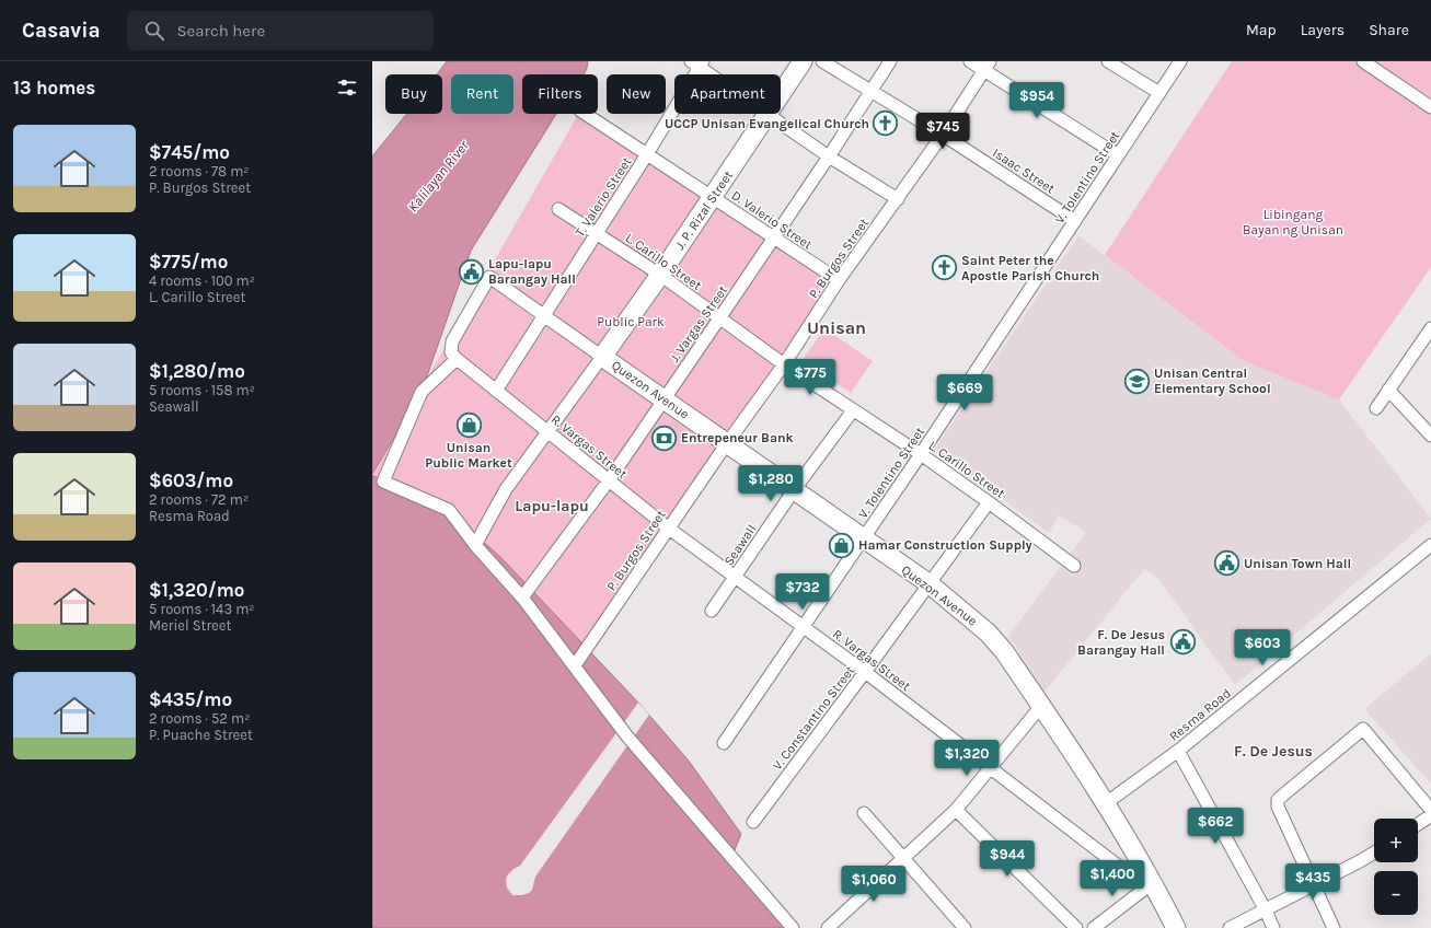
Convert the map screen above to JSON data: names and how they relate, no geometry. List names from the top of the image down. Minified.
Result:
{"streets":{"main road":["J. P. Rizal Street","Quezon Avenue"],"street":["Isaac Street","V. Tolentino Street","T. Valerio Street","D. Valerio Street","P. Burgos Street","L. Carillo Street","J. Vargas Street","R. Vargas Street","Seawall","Resma Road","V. Constantino Street"]},"crossings":[["Isaac Street","V. Tolentino Street"],["Isaac Street","P. Burgos Street"],["Isaac Street","J. Vargas Street"],["V. Tolentino Street","L. Carillo Street"],["V. Tolentino Street","Quezon Avenue"],["V. Tolentino Street","R. Vargas Street"],["T. Valerio Street","D. Valerio Street"],["T. Valerio Street","L. Carillo Street"],["T. Valerio Street","R. Vargas Street"],["J. P. Rizal Street","D. Valerio Street"],["J. P. Rizal Street","L. Carillo Street"],["J. P. Rizal Street","Quezon Avenue"],["D. Valerio Street","P. Burgos Street"],["D. Valerio Street","J. Vargas Street"],["P. Burgos Street","L. Carillo Street"],["P. Burgos Street","Quezon Avenue"],["P. Burgos Street","R. Vargas Street"],["L. Carillo Street","J. Vargas Street"],["L. Carillo Street","Seawall"],["L. Carillo Street","V. Constantino Street"],["J. Vargas Street","Quezon Avenue"],["J. Vargas Street","R. Vargas Street"],["Quezon Avenue","R. Vargas Street"],["Quezon Avenue","Seawall"],["Quezon Avenue","Resma Road"],["Quezon Avenue","V. Constantino Street"],["R. Vargas Street","Seawall"],["R. Vargas Street","V. Constantino Street"]],"districts":["Unisan","Lapu-lapu","F. De Jesus"],"water":["Kalilayan River"],"parks":["Libingang Bayan ng Unisan","Public Park"],"places":{"church":["UCCP Unisan Evangelical Church","Saint Peter the Apostle Parish Church"],"public building":["Lapu-lapu Barangay Hall","Unisan Town Hall","F. De Jesus Barangay Hall"],"school or university":["Unisan Central Elementary School"],"shop":["Unisan Public Market","Hamar Construction Supply"],"bank":["Entrepeneur Bank"]},"page":{"header":"Casavia","search":"Search here","nav":["Map","Layers","Share"],"heading":"13 homes","chip":["Buy","Rent","Filters","New","Apartment"],"price":["$954","$745","$775","$669","$1,280","$732","$603","$1,320","$662","$944","$1,400","$435","$1,060"],"list":[{"name":"$745/mo","note":"2 rooms · 78 m² · P. Burgos Street"},{"name":"$775/mo","note":"4 rooms · 100 m² · L. Carillo Street"},{"name":"$1,280/mo","note":"5 rooms · 158 m² · Seawall"},{"name":"$603/mo","note":"2 rooms · 72 m² · Resma Road"},{"name":"$1,320/mo","note":"5 rooms · 143 m² · Meriel Street"},{"name":"$435/mo","note":"2 rooms · 52 m² · P. Puache Street"}],"map_buttons":["+","−"]}}
